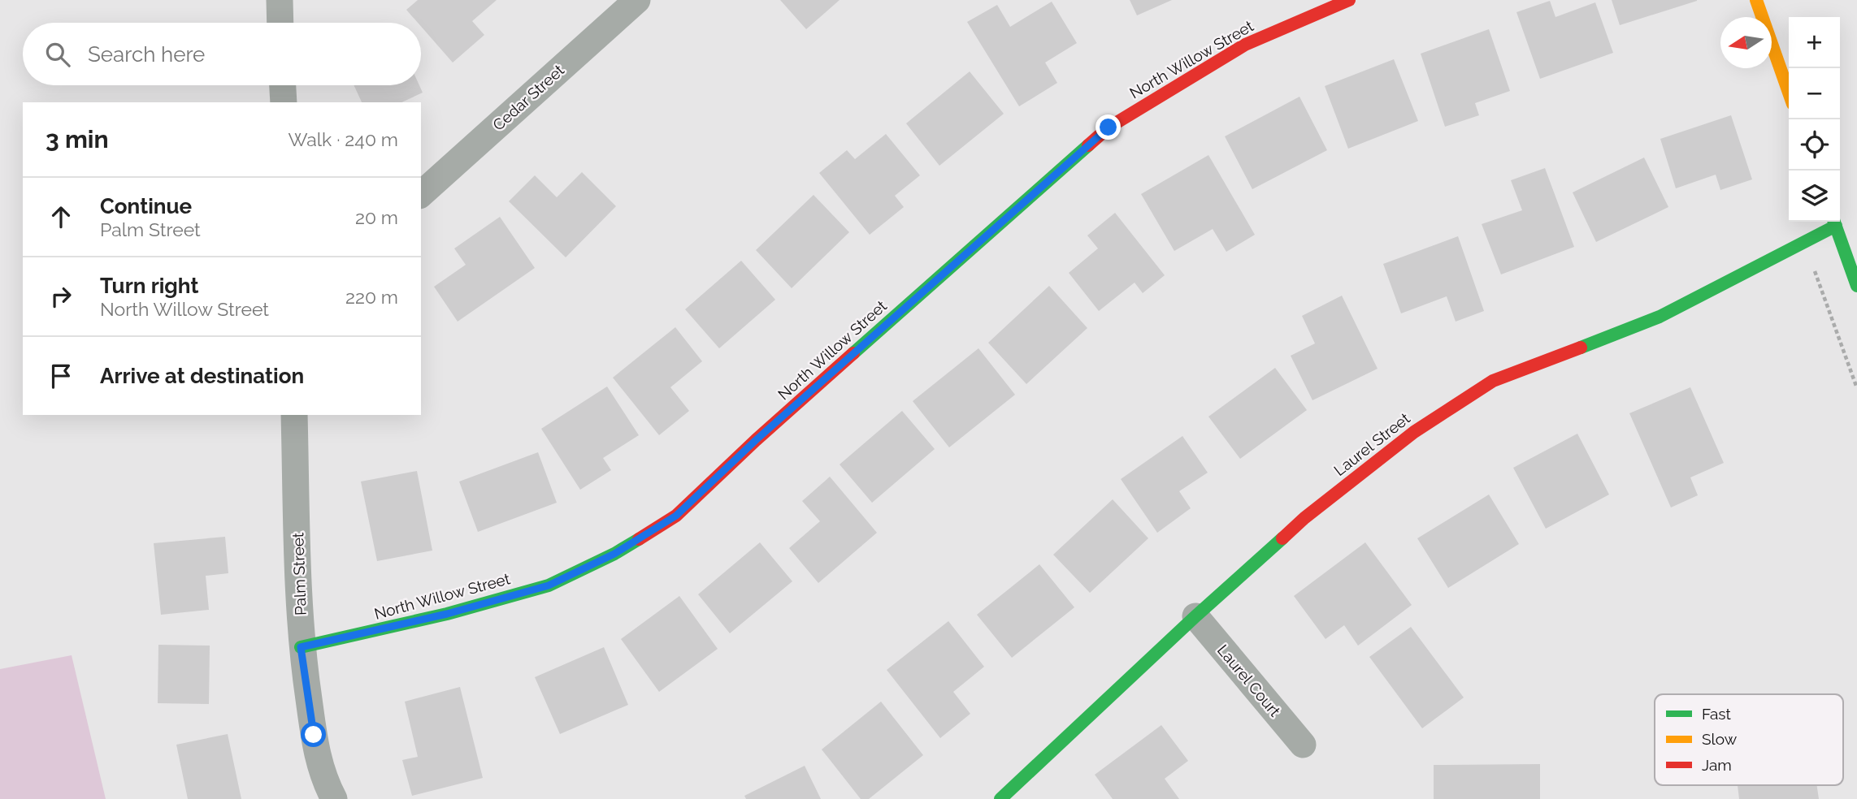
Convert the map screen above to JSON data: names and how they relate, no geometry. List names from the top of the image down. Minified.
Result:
{"streets":{"street":["North Willow Street","Cedar Street","Laurel Street","Palm Street","Laurel Court"]},"crossings":[["North Willow Street","Palm Street"],["Laurel Street","Laurel Court"]],"legend":["Fast","Slow","Jam"],"north":"left","page":{"map_buttons":["+","−"],"search":"Search here","heading":["3 min","Walk · 240 m"],"list":[["Continue","Palm Street","20 m"],["Turn right","North Willow Street","220 m"],"Arrive at destination"]}}
